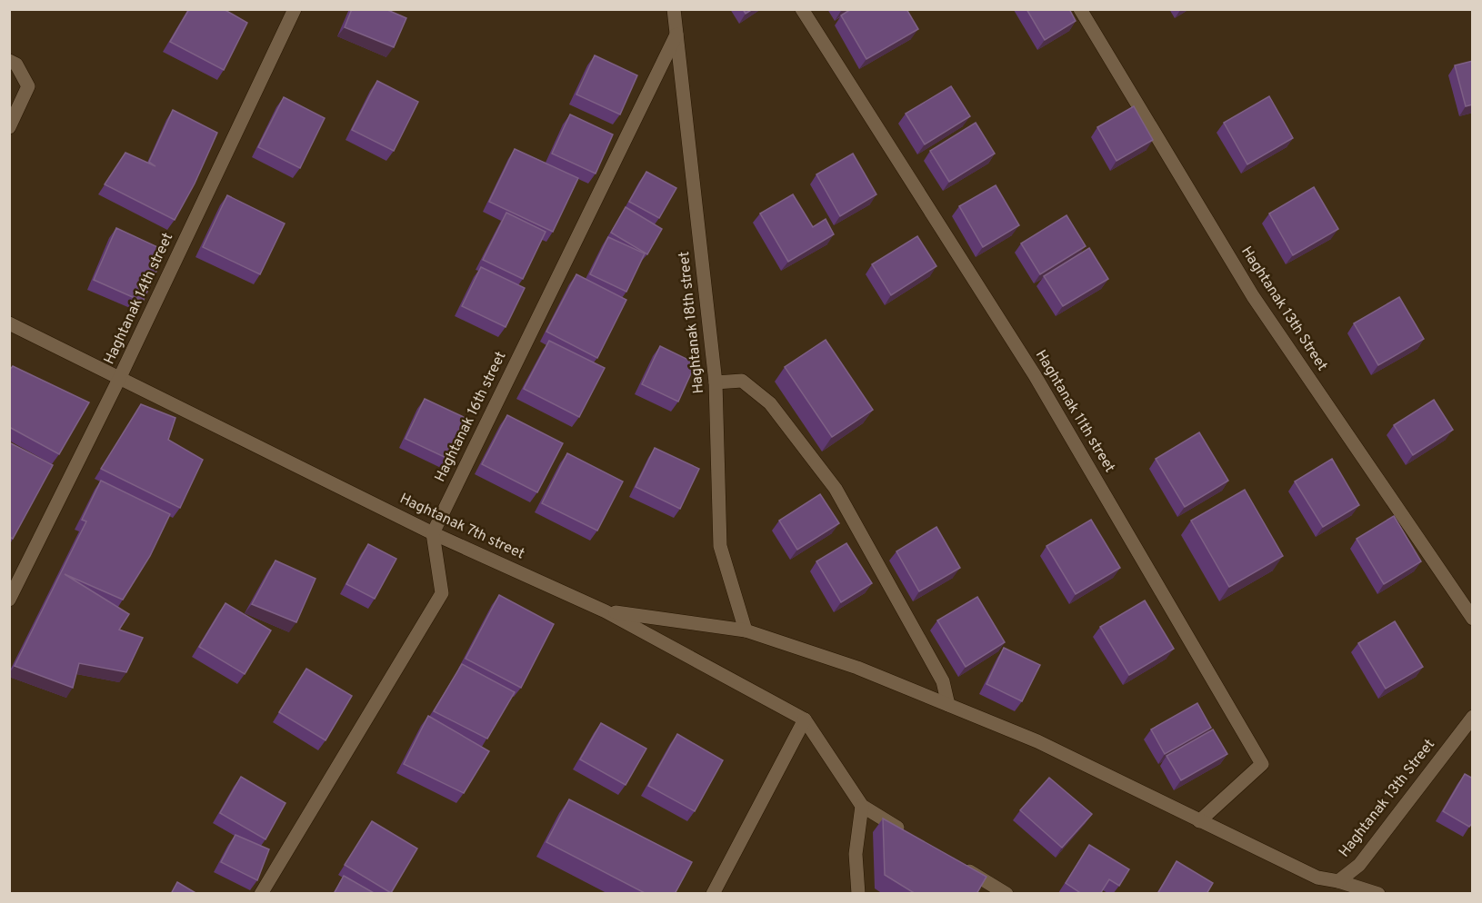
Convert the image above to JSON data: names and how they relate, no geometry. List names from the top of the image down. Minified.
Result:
{"streets":{"street":["Haghtanak 14th street","Haghtanak 13th Street","Haghtanak 18th street","Haghtanak 11th street","Haghtanak 16th street","Haghtanak 7th street"]},"crossings":[["Haghtanak 14th street","Haghtanak 7th street"],["Haghtanak 18th street","Haghtanak 16th street"],["Haghtanak 16th street","Haghtanak 7th street"]]}
